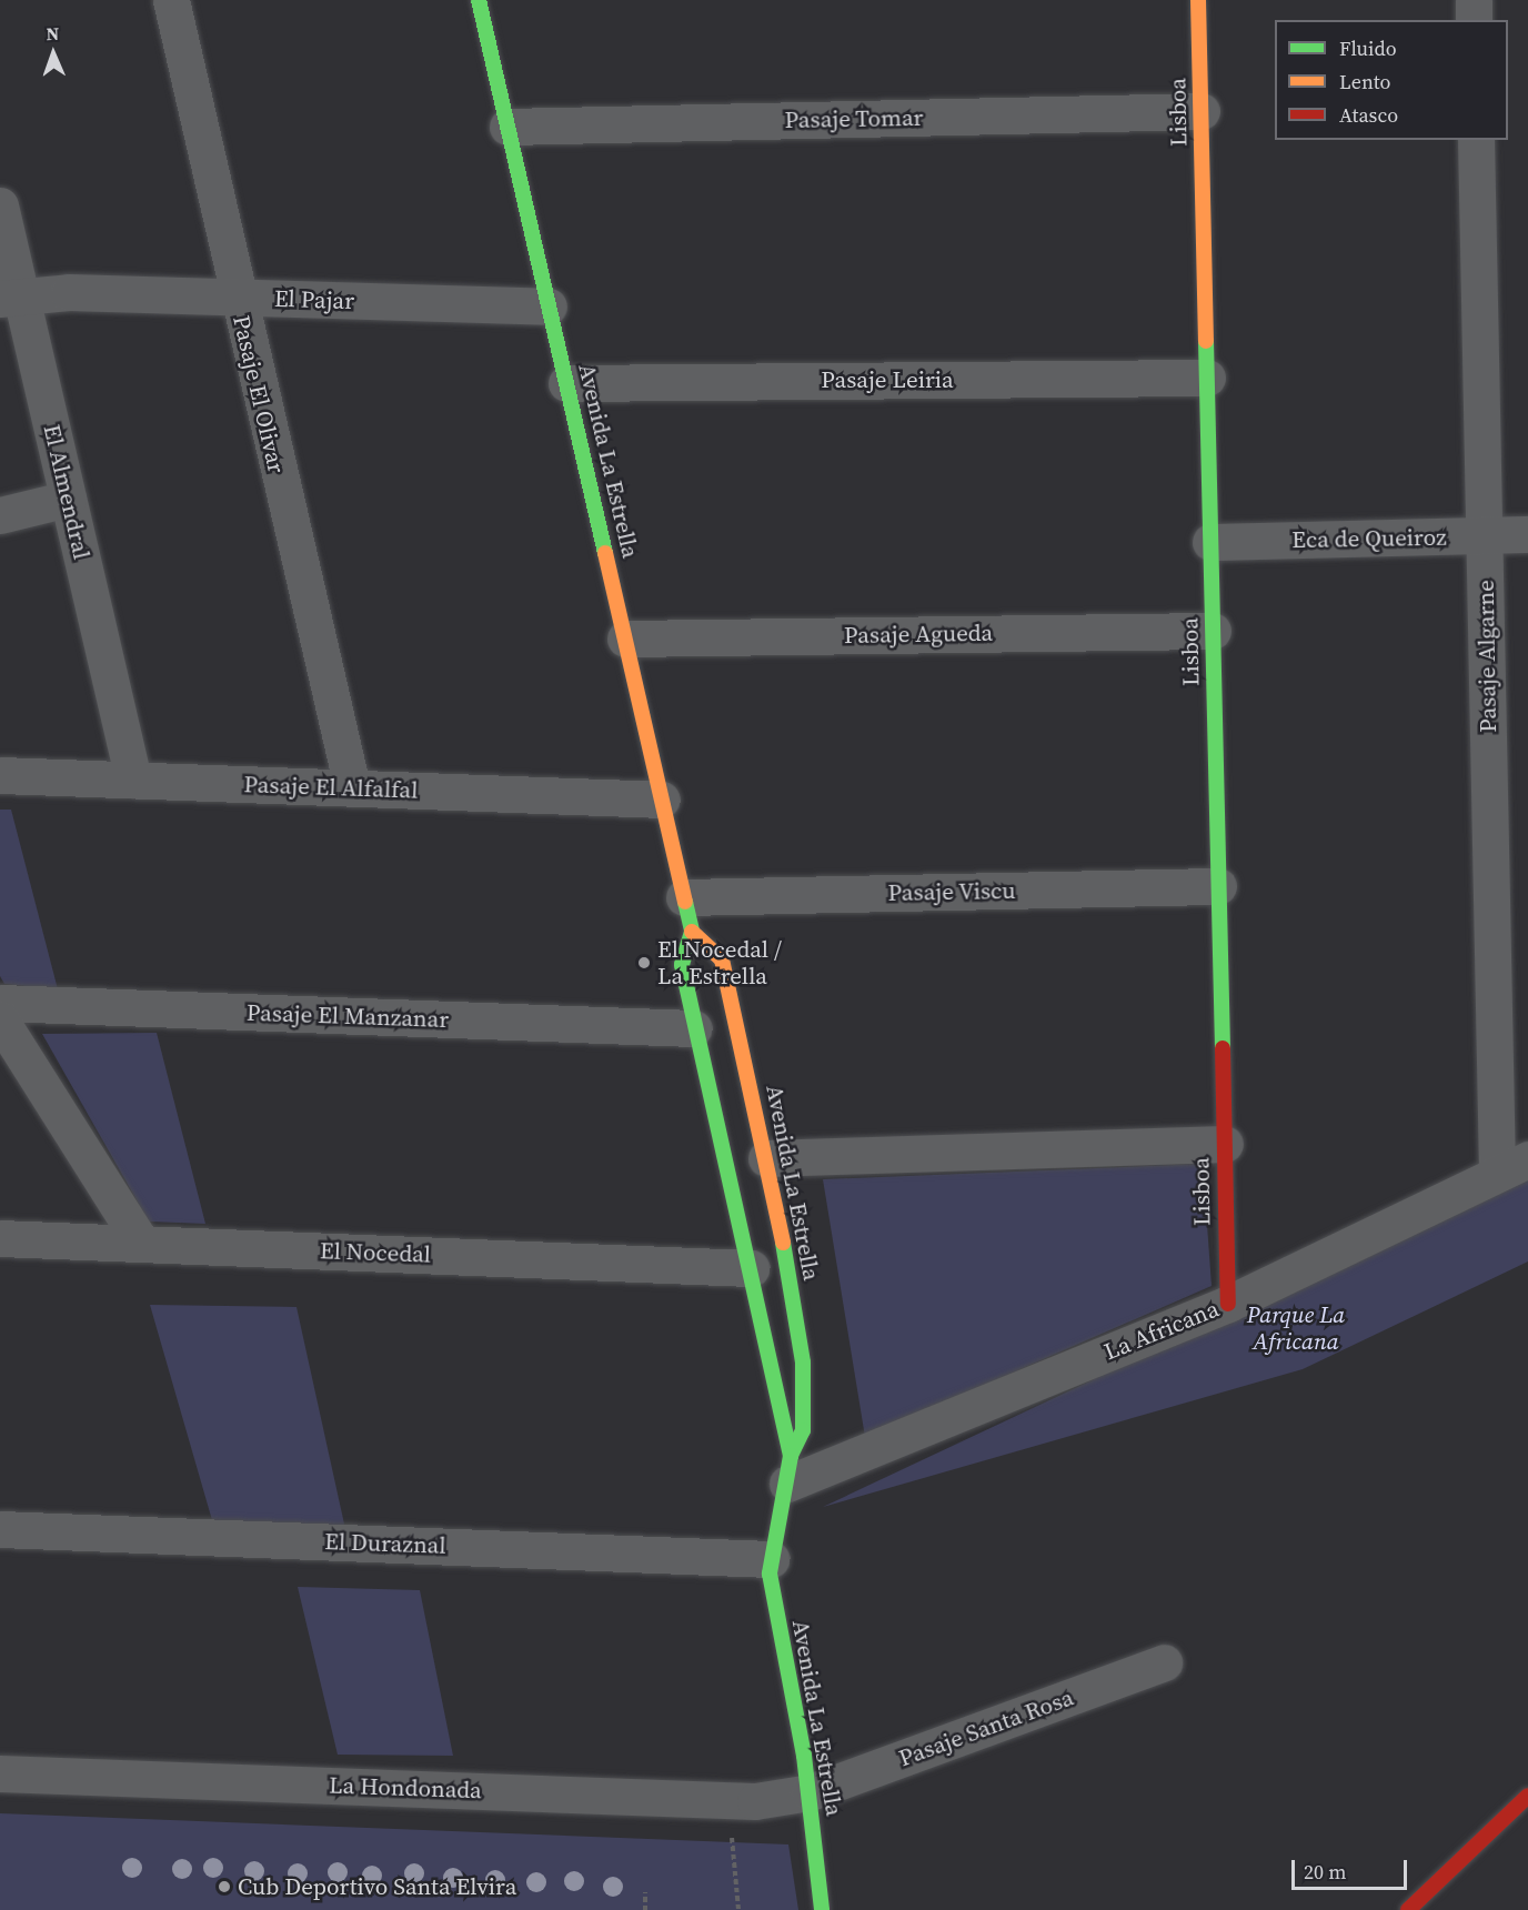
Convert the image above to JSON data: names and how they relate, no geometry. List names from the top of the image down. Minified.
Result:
{"streets":{"main road":["Lisboa","Avenida La Estrella"],"street":["Pasaje Tomar","El Pajar","Pasaje Leiria","Pasaje El Olivar","El Almendral","Eca de Queiroz","Pasaje Agueda","Pasaje Algarne","Pasaje El Alfalfal","Pasaje Viscu","Pasaje El Manzanar","El Nocedal","La Africana","El Duraznal","Pasaje Santa Rosa","La Hondonada"]},"crossings":[["Lisboa","Pasaje Tomar"],["Lisboa","Pasaje Leiria"],["Lisboa","Eca de Queiroz"],["Lisboa","Pasaje Agueda"],["Lisboa","Pasaje Viscu"],["Lisboa","La Africana"],["Pasaje Tomar","Avenida La Estrella"],["El Pajar","Pasaje El Olivar"],["El Pajar","Avenida La Estrella"],["El Pajar","El Almendral"],["Pasaje Leiria","Avenida La Estrella"],["Pasaje El Olivar","Pasaje El Alfalfal"],["Avenida La Estrella","Pasaje Agueda"],["Avenida La Estrella","Pasaje El Alfalfal"],["Avenida La Estrella","Pasaje Viscu"],["Avenida La Estrella","Pasaje El Manzanar"],["Avenida La Estrella","El Nocedal"],["Avenida La Estrella","La Africana"],["Avenida La Estrella","El Duraznal"],["Avenida La Estrella","Pasaje Santa Rosa"],["Avenida La Estrella","La Hondonada"],["El Almendral","Pasaje El Alfalfal"],["Eca de Queiroz","Pasaje Algarne"],["Pasaje Algarne","La Africana"],["Pasaje Santa Rosa","La Hondonada"]],"parks":["Parque La Africana"],"places":["El Nocedal / La Estrella","Cub Deportivo Santa Elvira"],"legend":["Fluido","Lento","Atasco"],"scale_bar":"20 m","north":"top"}
